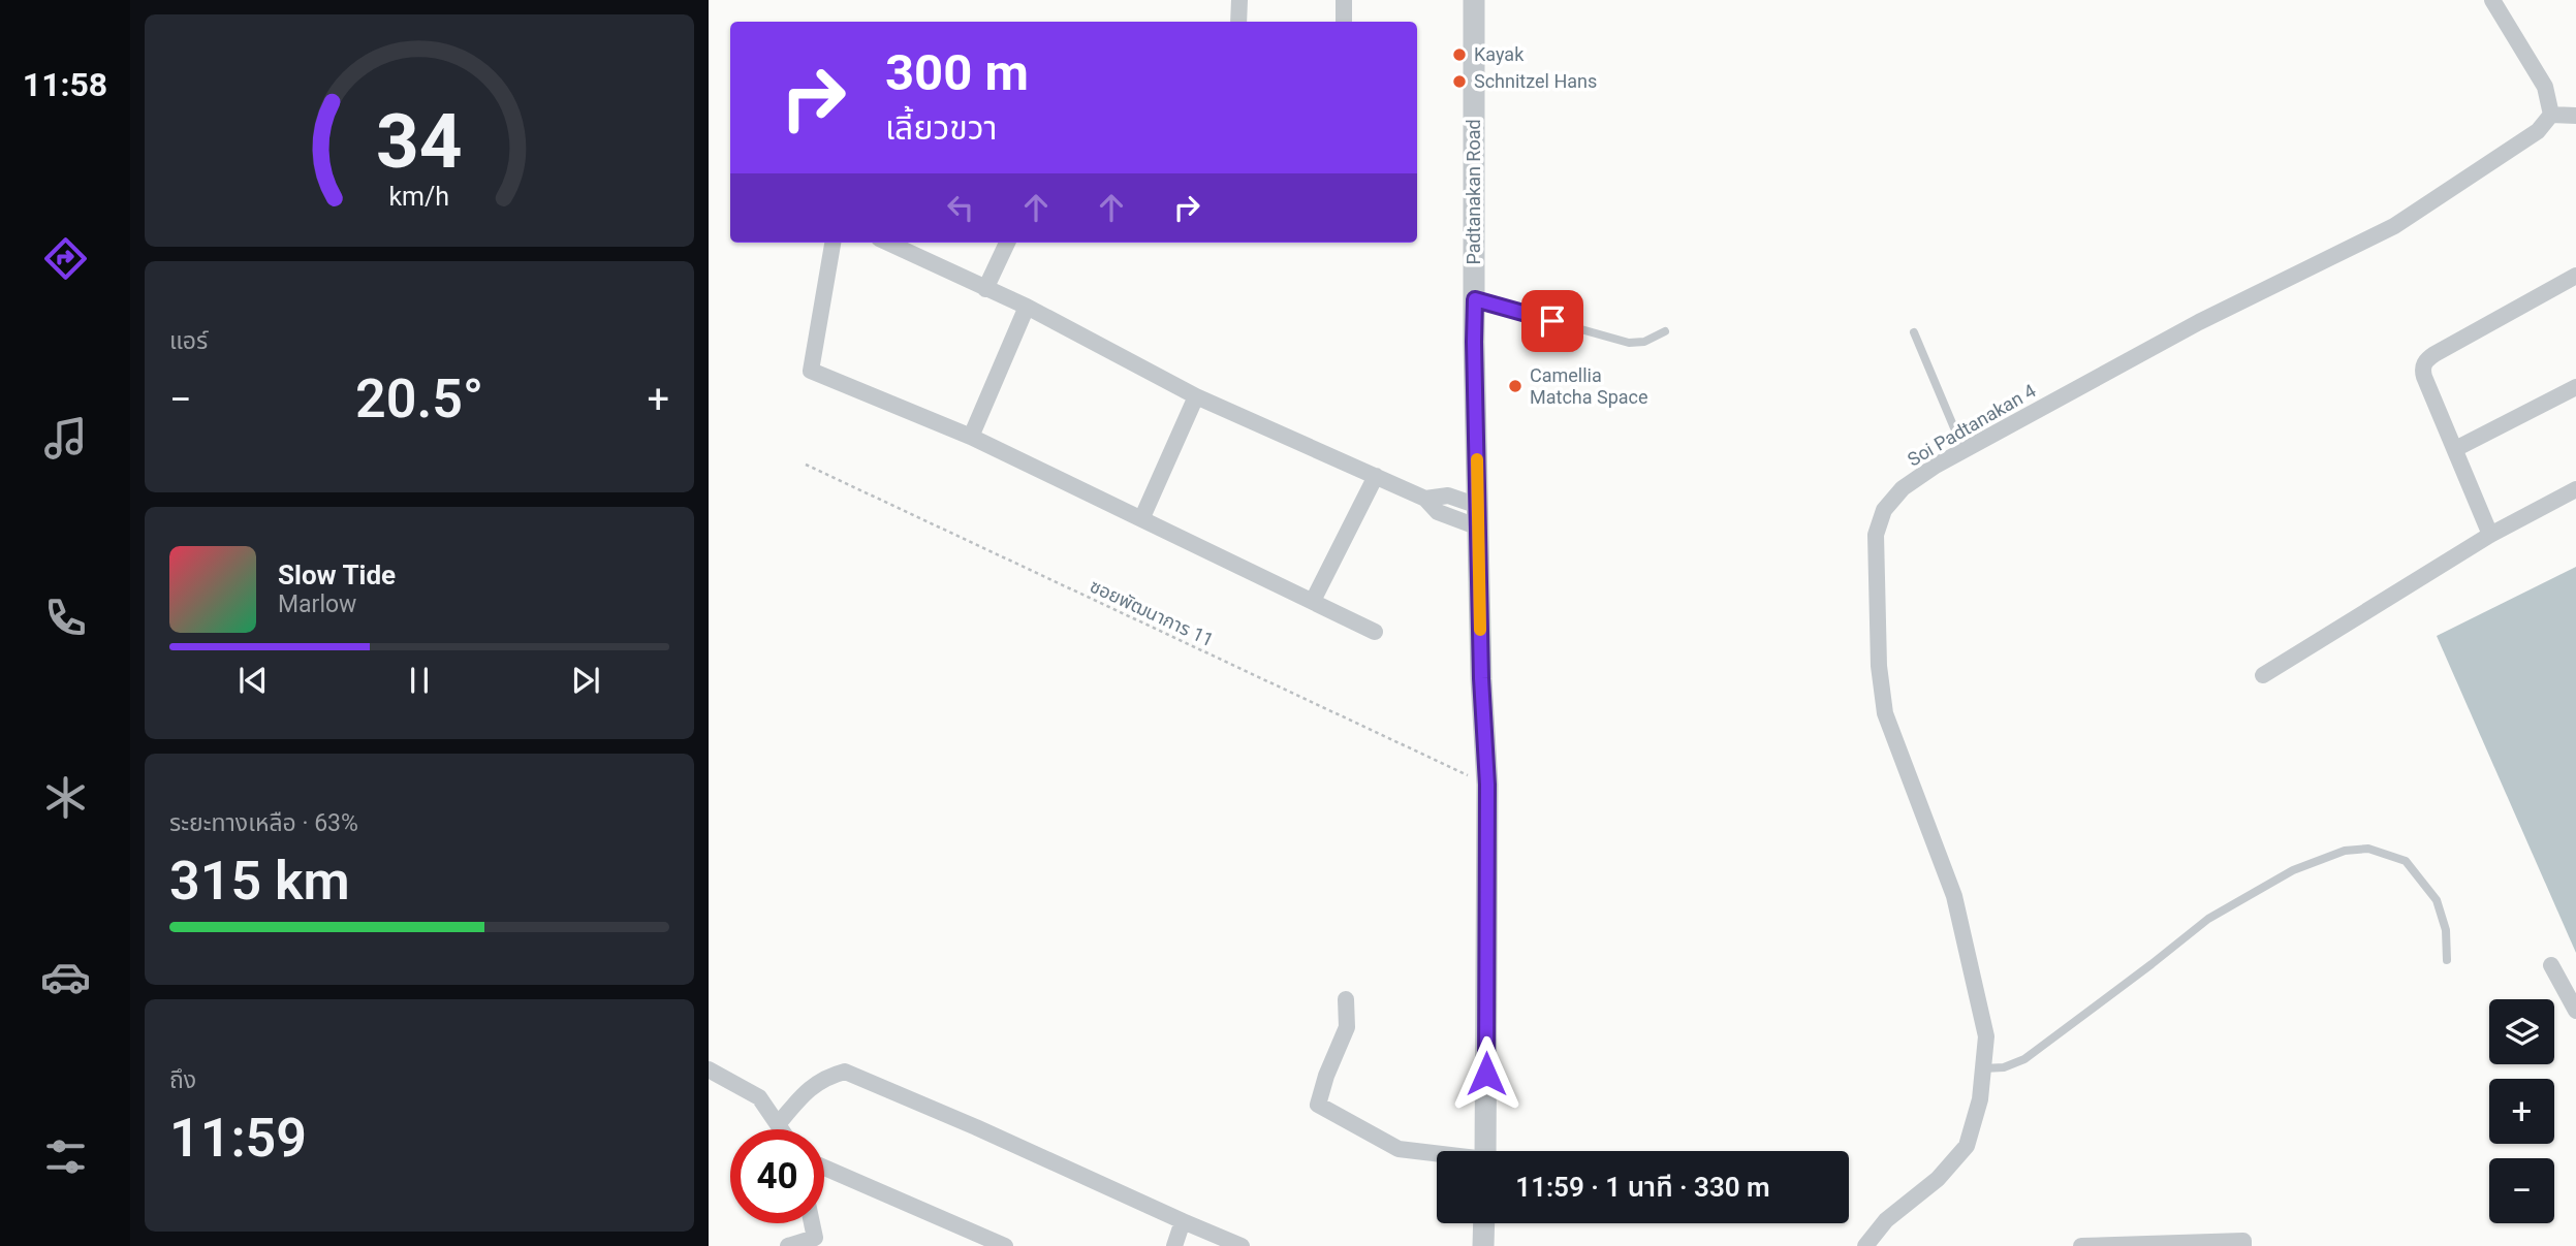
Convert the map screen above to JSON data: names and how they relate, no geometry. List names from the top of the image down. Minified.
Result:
{"streets":{"street":["Padtanakan Road","Soi Padtanakan 4"],"path":["ซอยพัฒนาการ 11"]},"crossings":[["Padtanakan Road","ซอยพัฒนาการ 11"]],"places":["Kayak","Schnitzel Hans","Camellia Matcha Space"],"page":{"tabs":"11:58","turn":["300 m","เลี้ยวขวา"],"tile":["แอร์",["ระยะทางเหลือ · 63%","315 km"],["ถึง","11:59"]],"heat":["−","20.5°","+"],"song":["Slow Tide","Marlow"],"map_buttons":["+","−"],"limit":"40","trip":"11:59 · 1 นาที · 330 m","gauge":["34","km/h"]}}
